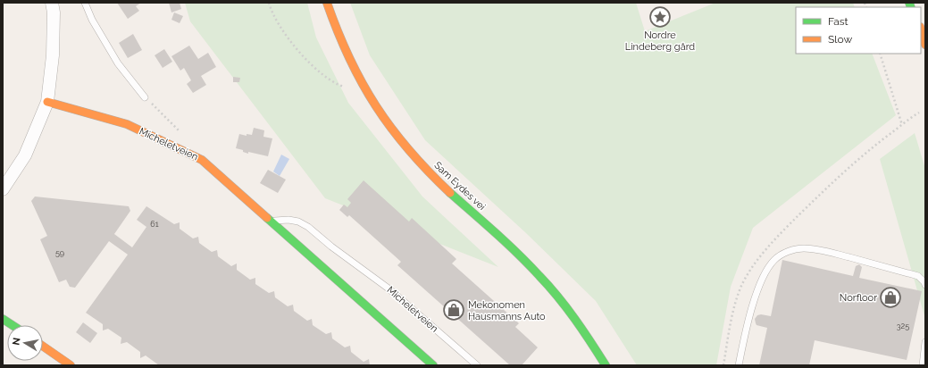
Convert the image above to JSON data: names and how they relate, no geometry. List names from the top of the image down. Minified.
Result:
{"streets":{"main road":["Micheletveien","Sam Eydes vei"]},"places":{"place":["Nordre Lindeberg gård"],"shop":["Norfloor","Mekonomen Hausmanns Auto"]},"house_numbers":["61","59","325"],"legend":["Fast","Slow"],"north":"left"}
